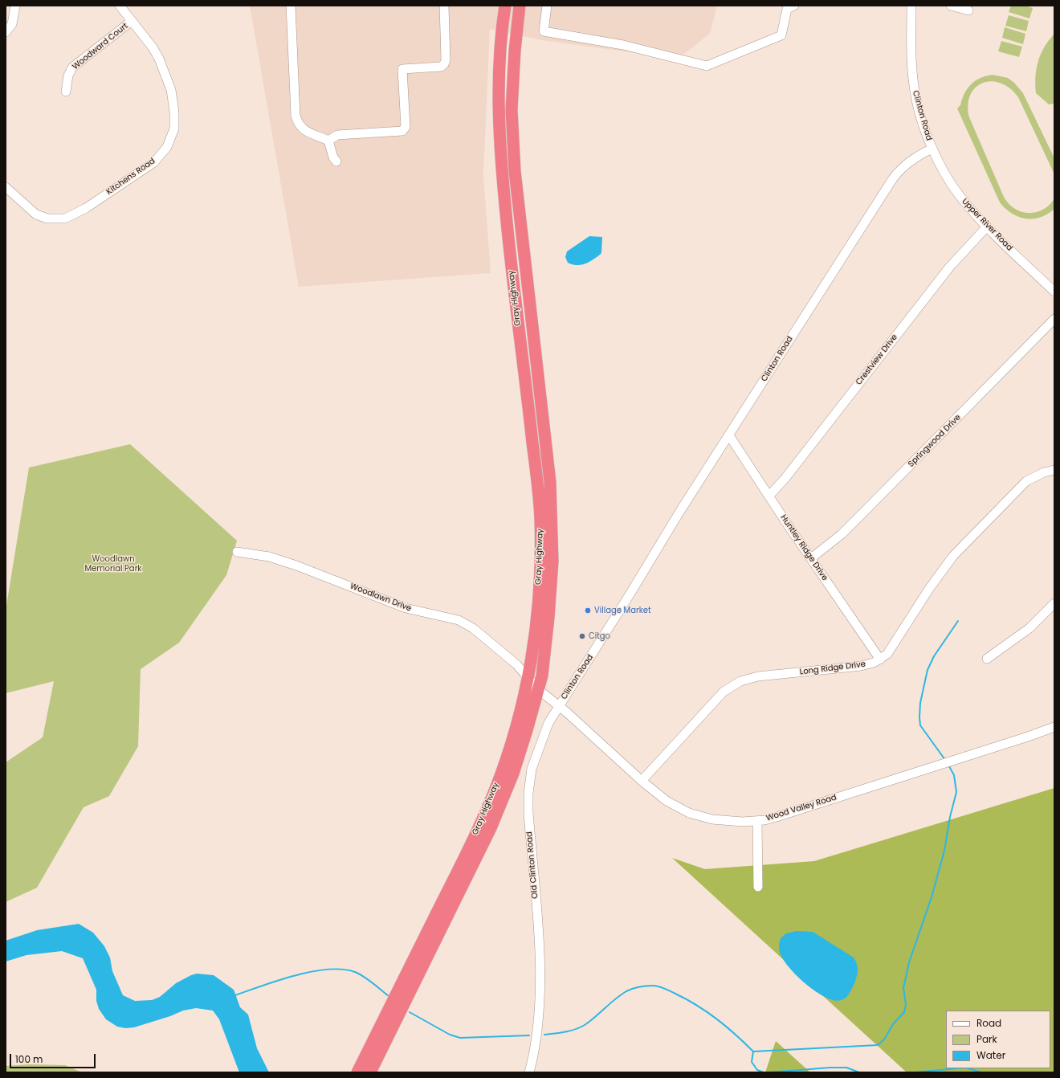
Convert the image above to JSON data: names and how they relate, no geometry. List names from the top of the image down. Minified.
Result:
{"streets":{"highway":["Gray Highway"],"street":["Woodward Court","Clinton Road","Kitchens Road","Upper River Road","Crestview Drive","Springwood Drive","Huntley Ridge Drive","Woodlawn Drive","Long Ridge Drive","Wood Valley Road","Old Clinton Road"]},"crossings":[["Woodward Court","Kitchens Road"],["Clinton Road","Upper River Road"],["Clinton Road","Huntley Ridge Drive"],["Clinton Road","Wood Valley Road"],["Clinton Road","Old Clinton Road"],["Upper River Road","Crestview Drive"],["Gray Highway","Woodlawn Drive"],["Crestview Drive","Huntley Ridge Drive"],["Springwood Drive","Huntley Ridge Drive"],["Huntley Ridge Drive","Long Ridge Drive"],["Long Ridge Drive","Wood Valley Road"],["Wood Valley Road","Old Clinton Road"]],"parks":["Woodlawn Memorial Park"],"places":["Village Market","Citgo"],"legend":["Road","Park","Water"],"scale_bar":"100 m"}
